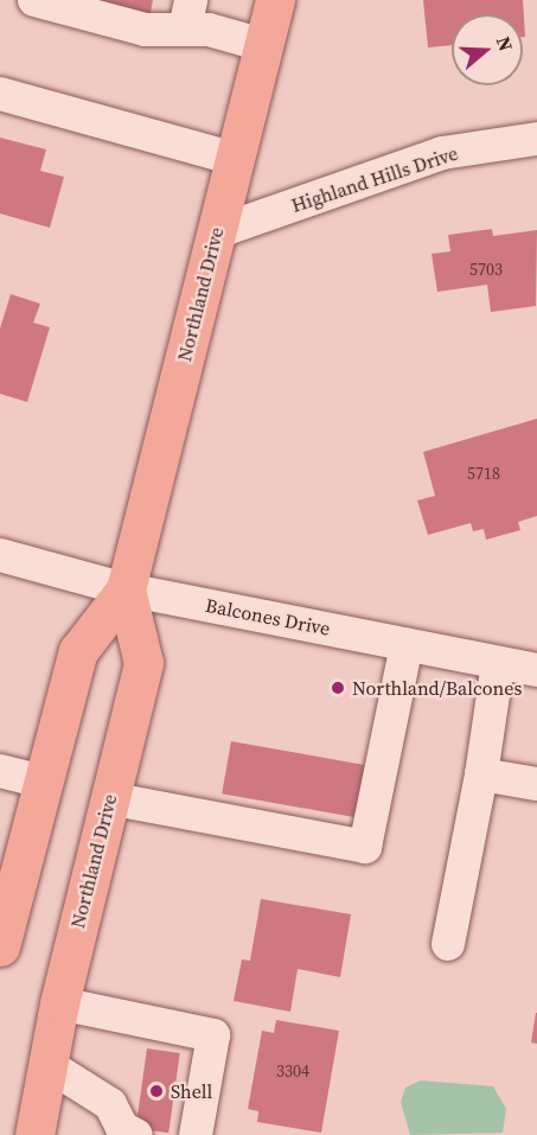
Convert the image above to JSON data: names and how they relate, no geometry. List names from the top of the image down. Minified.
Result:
{"streets":{"main road":["Northland Drive"],"street":["Highland Hills Drive","Balcones Drive"]},"crossings":[["Highland Hills Drive","Northland Drive"],["Northland Drive","Balcones Drive"]],"places":["Northland/Balcones","Shell"],"house_numbers":["5703","5718","3304"],"north":"right"}
